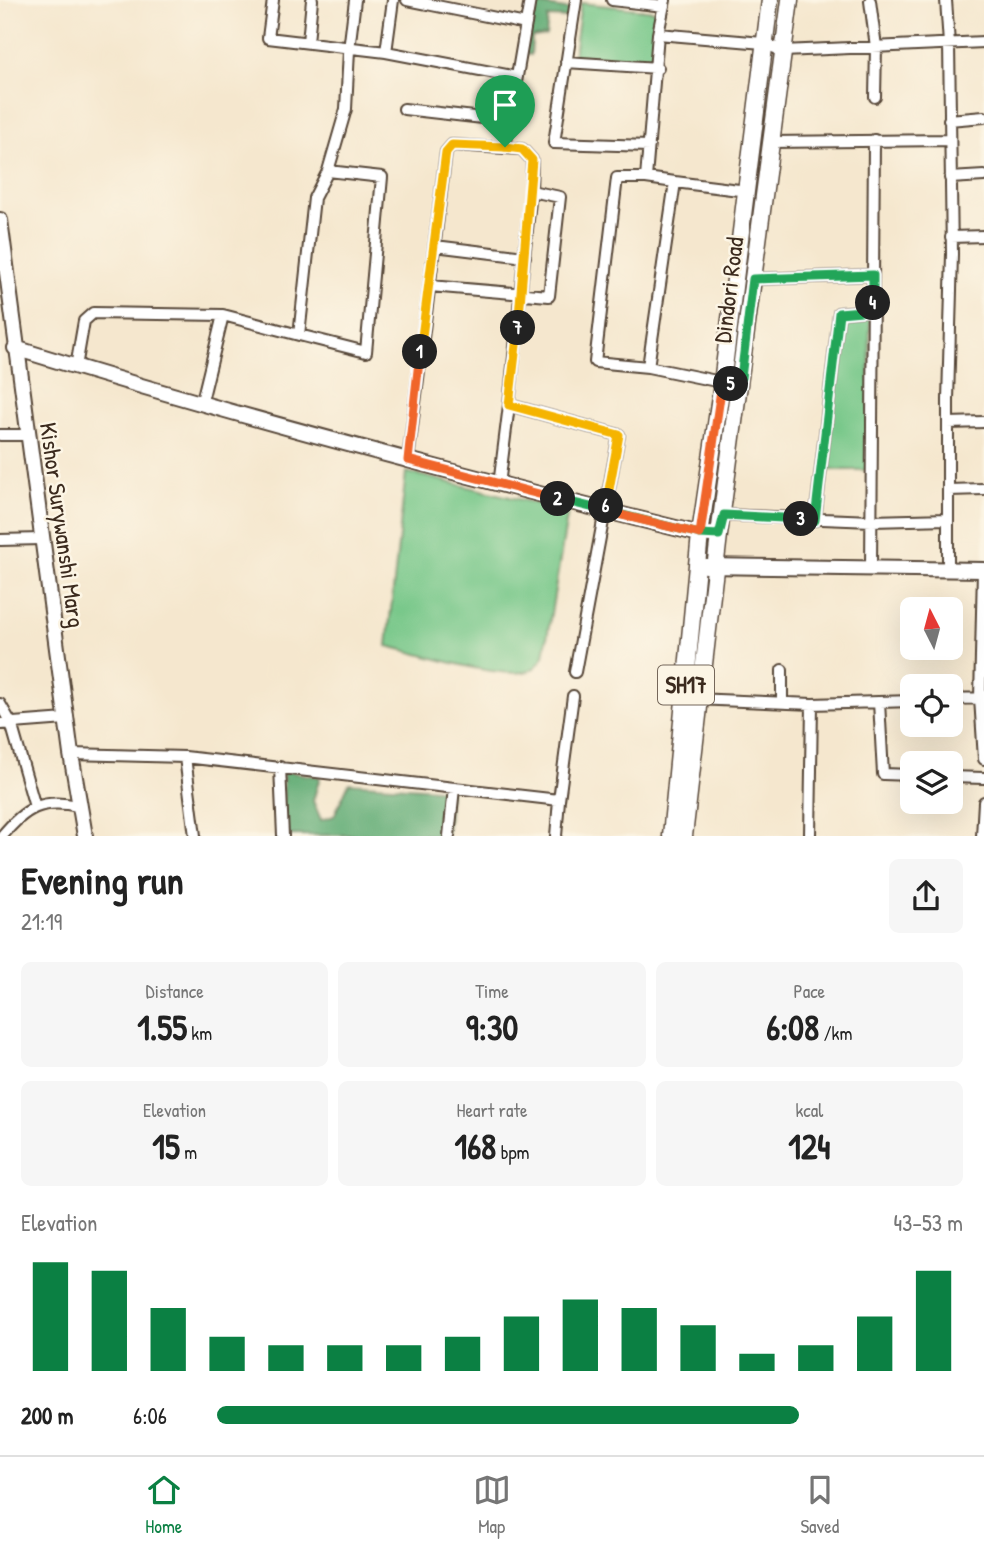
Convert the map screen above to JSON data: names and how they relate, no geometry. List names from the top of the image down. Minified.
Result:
{"streets":{"main road":["Dindori Road","SH17"],"street":["Kishor Surywanshi Marg"]},"north":"top","page":{"pins":["4","7","1","5","2","6","3"],"heading":["Evening run","21:19"],"stats":[["Distance","1.55 km"],["Time","9:30"],["Pace","6:08 /km"],["Elevation","15 m"],["Heart rate","168 bpm"],["kcal","124"]],"chart":["Elevation","43–53 m"],"list":[{"name":"200 m","note":"6:06"}],"tabs":["Home","Map","Saved"]}}
